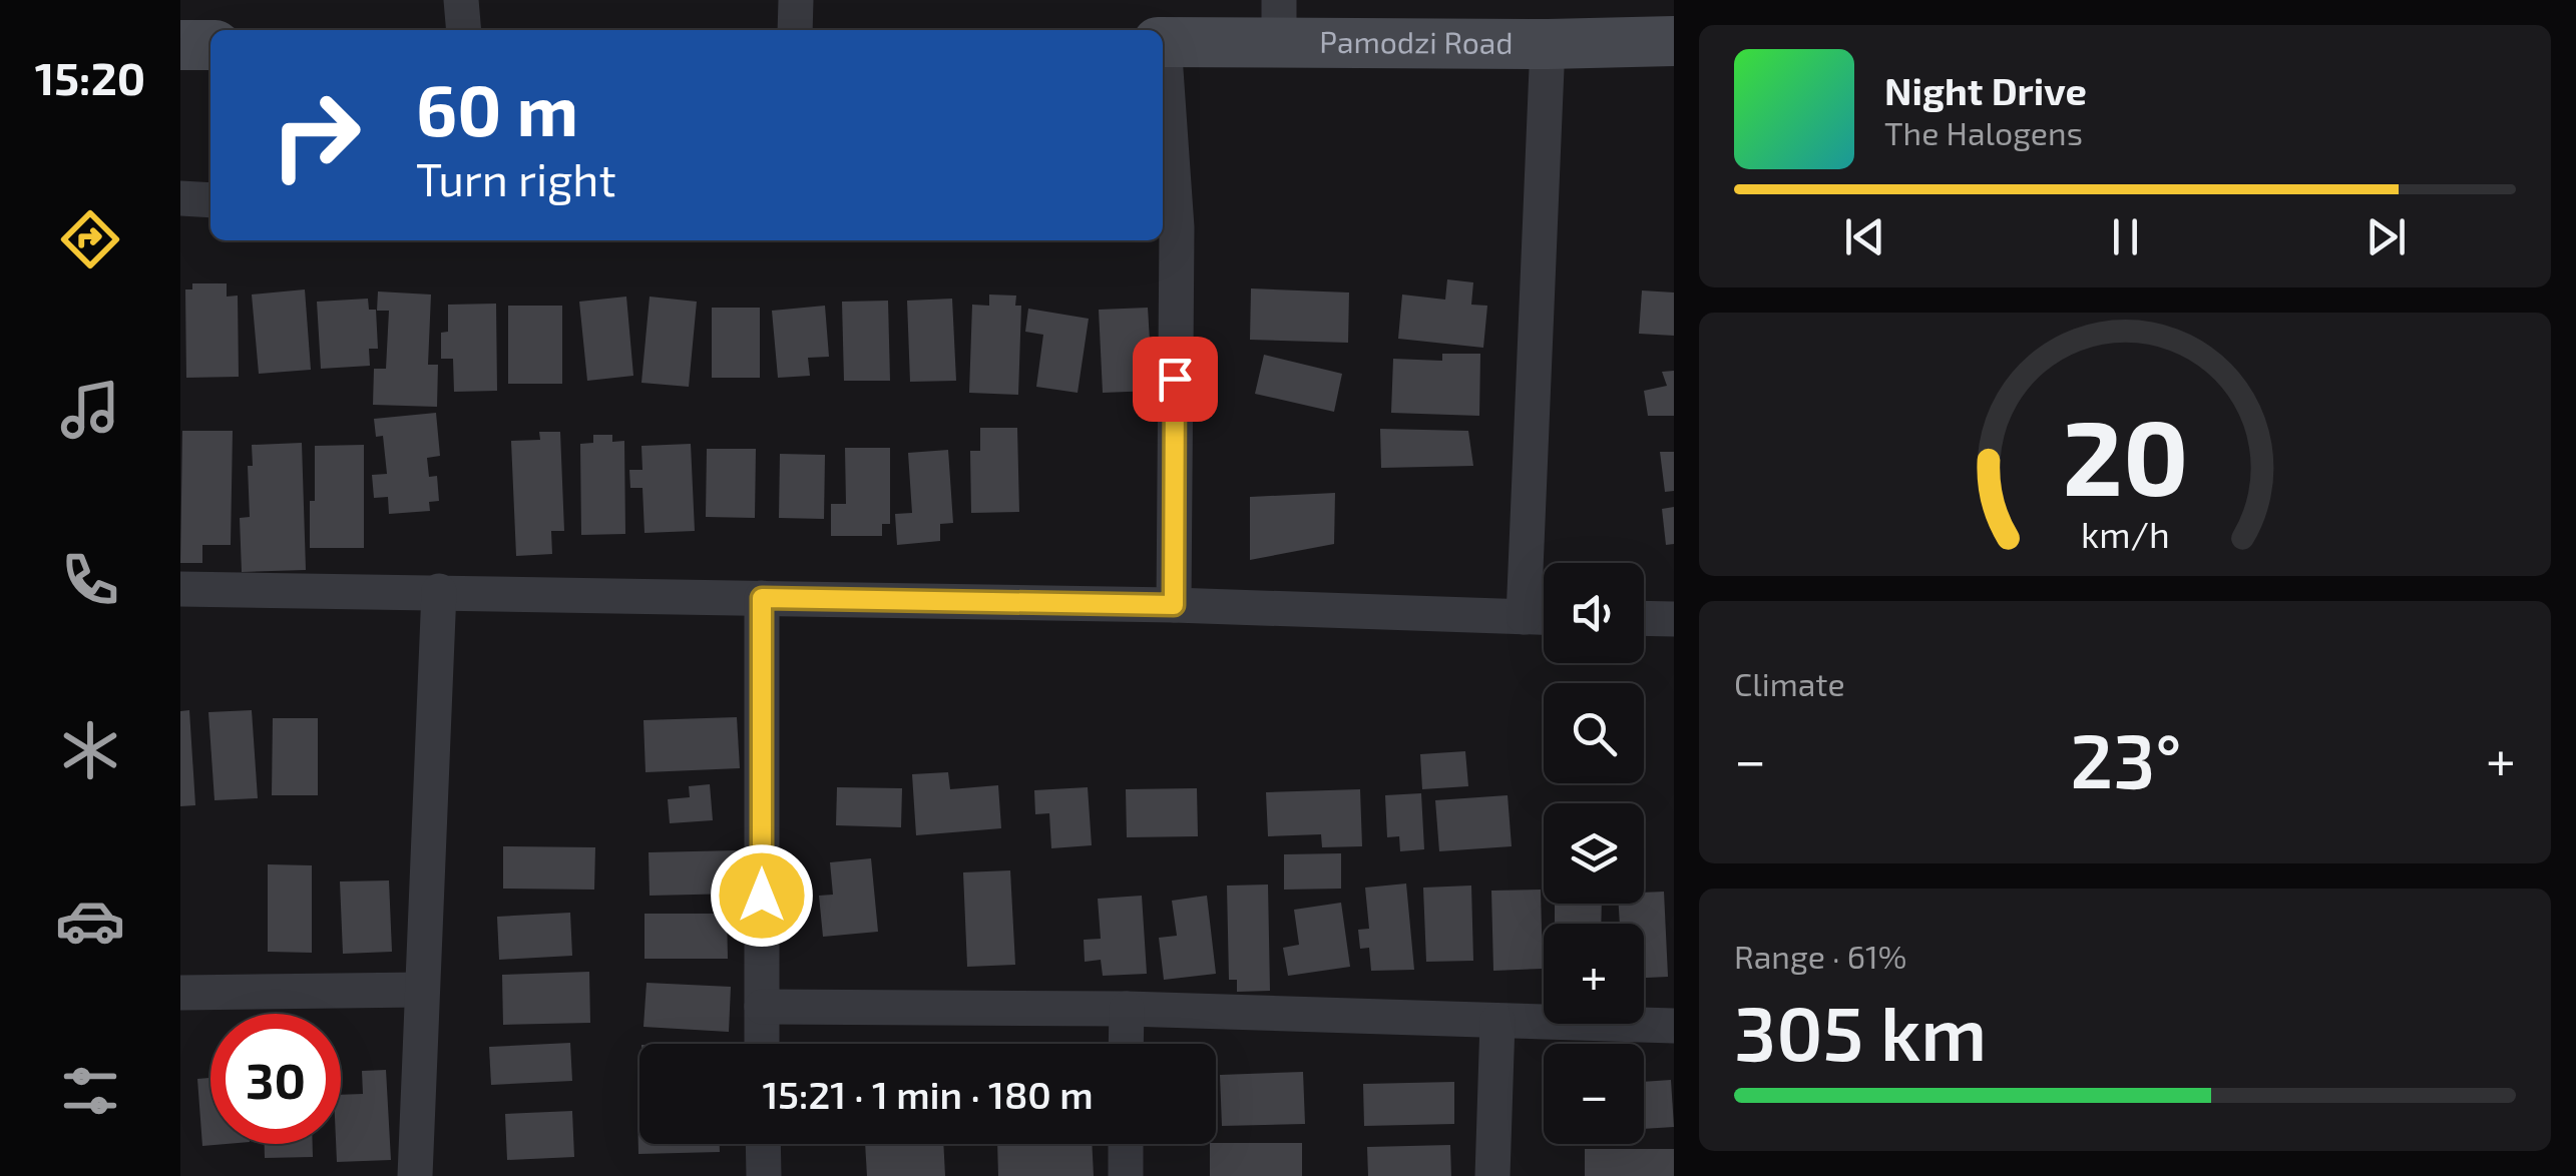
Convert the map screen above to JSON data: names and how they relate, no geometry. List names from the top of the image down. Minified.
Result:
{"streets":{"street":["Pamodzi Road"]},"page":{"tabs":"15:20","turn":["60 m","Turn right"],"song":["Night Drive","The Halogens"],"map_buttons":["+","−"],"tile":["Climate",["Range · 61%","305 km"]],"heat":["−","23°","+"],"limit":"30","trip":"15:21 · 1 min · 180 m","gauge":["20","km/h"]}}
